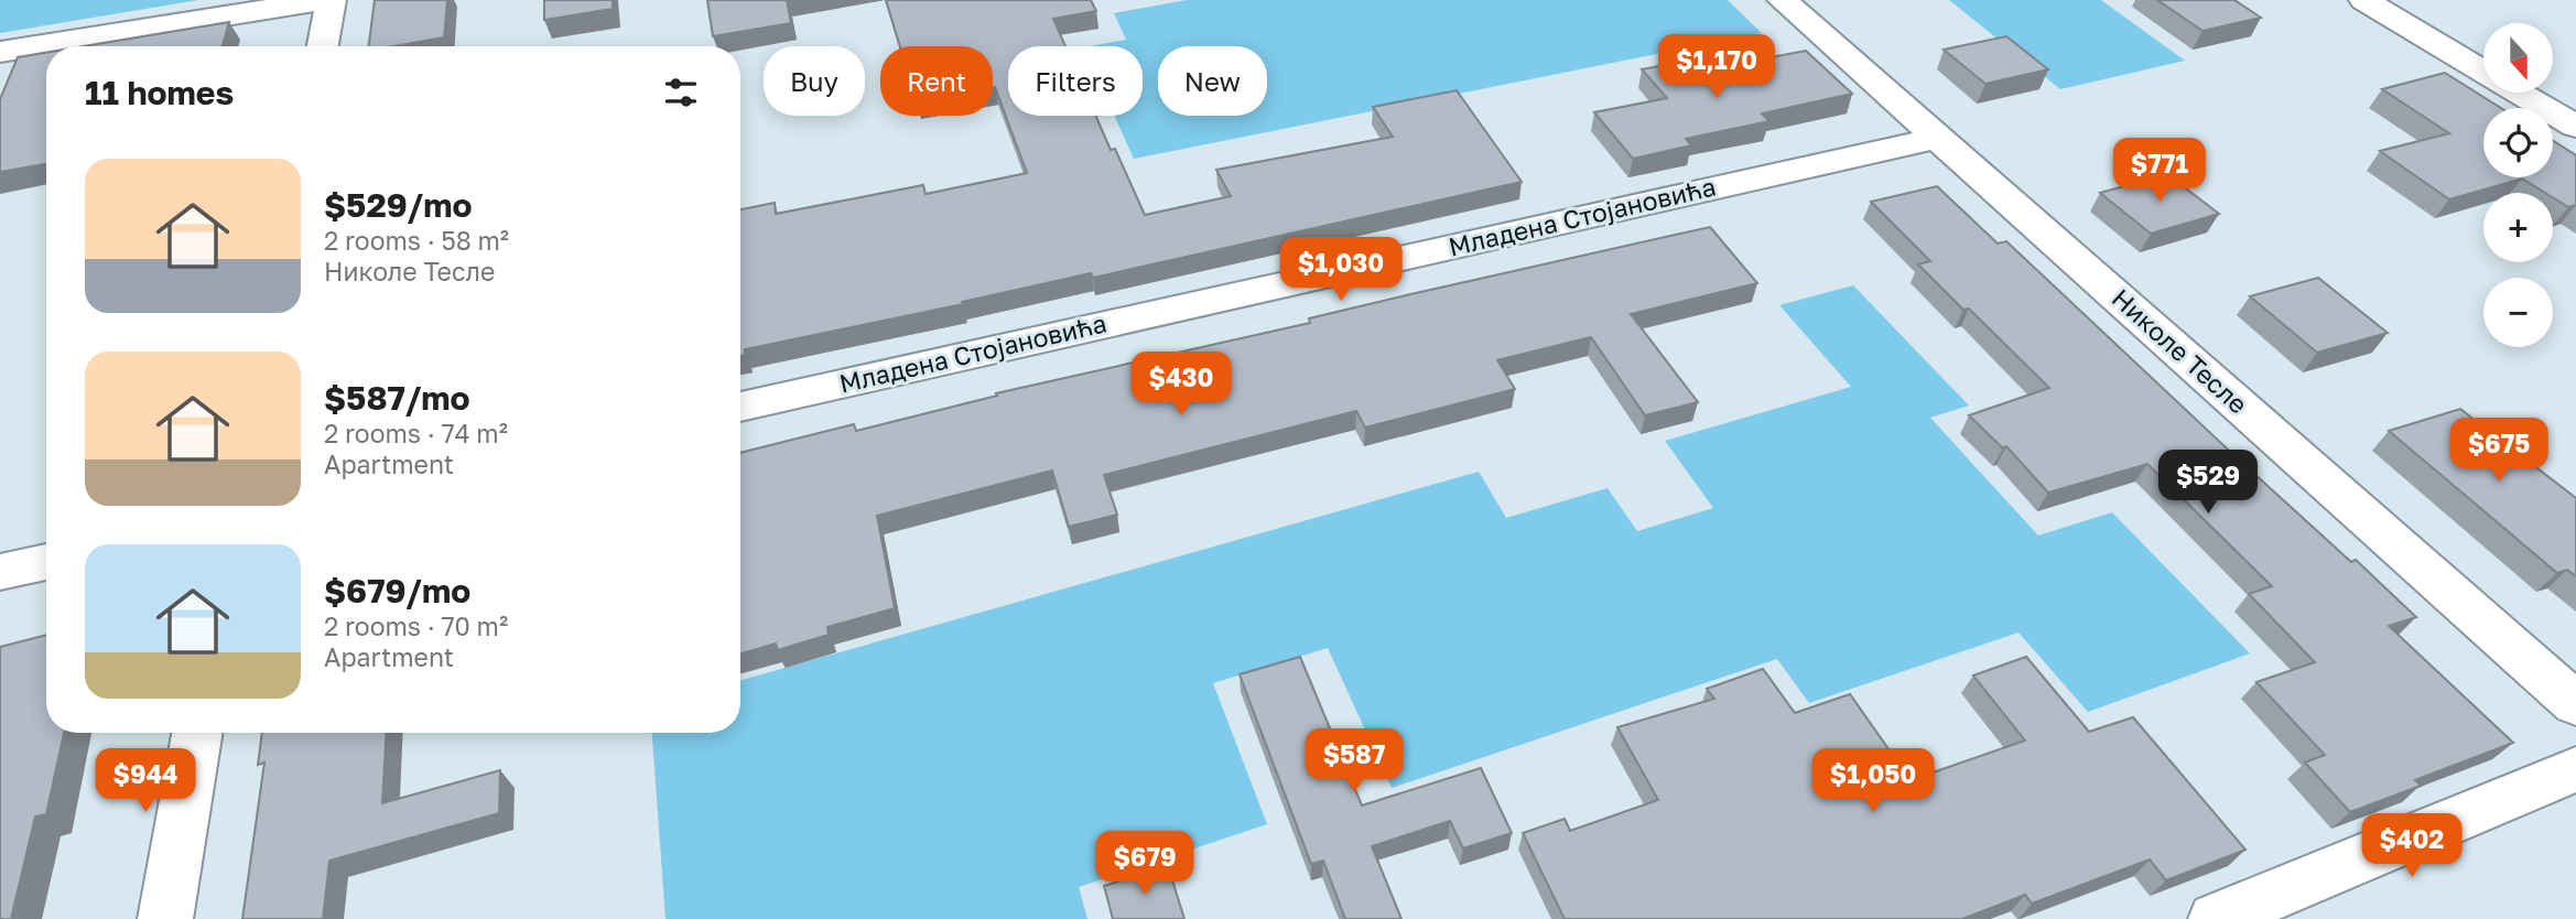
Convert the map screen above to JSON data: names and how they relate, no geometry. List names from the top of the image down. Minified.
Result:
{"streets":{"street":["Младена Стојановића","Николе Тесле"]},"crossings":[["Младена Стојановића","Николе Тесле"]],"north":"bottom","page":{"map_buttons":["+","−"],"price":["$1,170","$771","$1,030","$430","$675","$529","$587","$944","$1,050","$402","$679"],"chip":["Buy","Rent","Filters","New"],"heading":"11 homes","list":[{"name":"$529/mo","note":"2 rooms · 58 m² · Николе Тесле"},{"name":"$587/mo","note":"2 rooms · 74 m² · Apartment"},{"name":"$679/mo","note":"2 rooms · 70 m² · Apartment"}]}}
